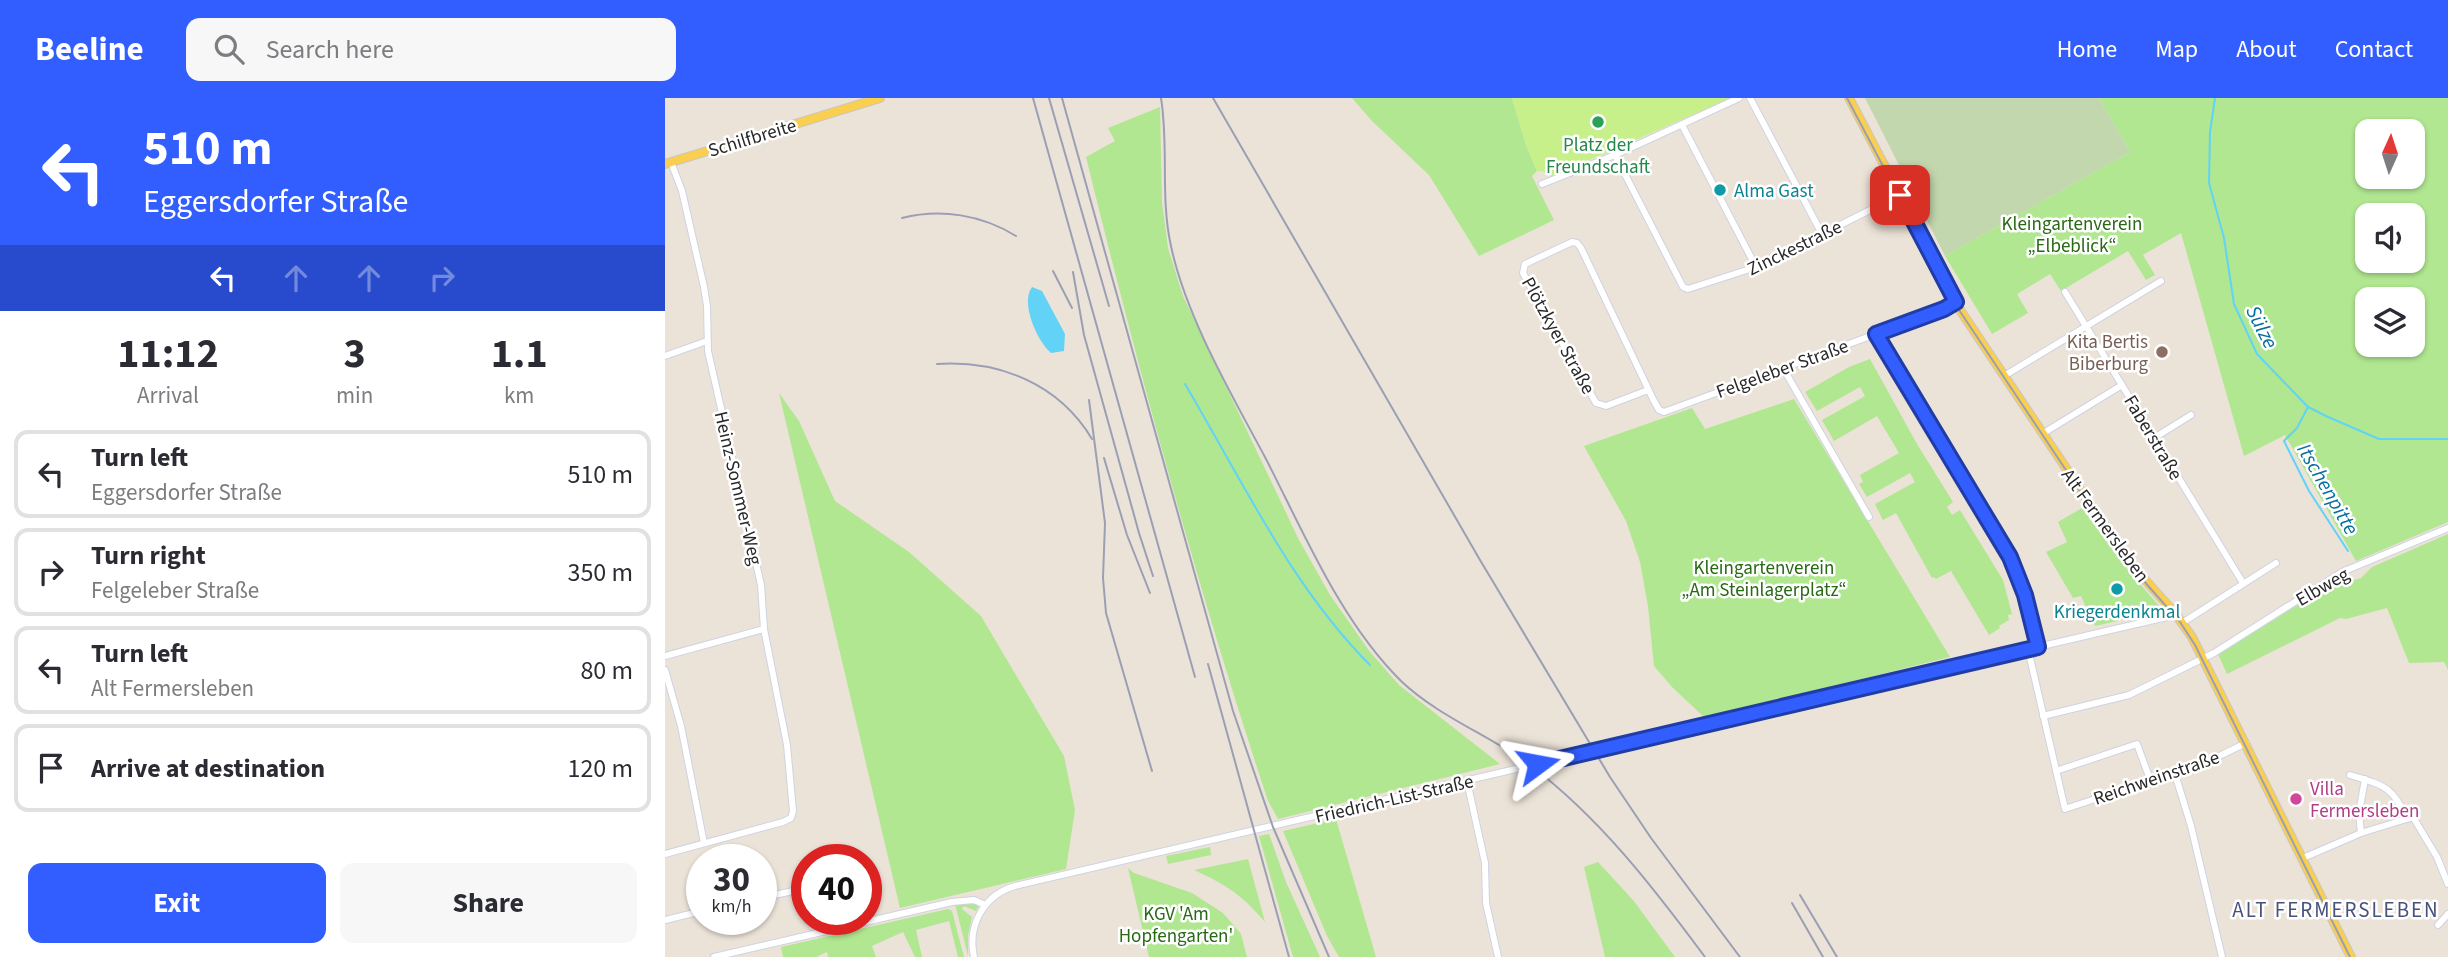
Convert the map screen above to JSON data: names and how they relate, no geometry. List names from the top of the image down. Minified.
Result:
{"streets":{"main road":["Schilfbreite","Alt Fermersleben"],"street":["Zinckestraße","Plötzkyer Straße","Felgeleber Straße","Faberstraße","Heinz-Sommer-Weg","Elbweg","Reichweinstraße","Friedrich-List-Straße"]},"crossings":[["Schilfbreite","Heinz-Sommer-Weg"],["Zinckestraße","Alt Fermersleben"],["Plötzkyer Straße","Felgeleber Straße"],["Felgeleber Straße","Alt Fermersleben"],["Alt Fermersleben","Elbweg"],["Alt Fermersleben","Reichweinstraße"],["Alt Fermersleben","Friedrich-List-Straße"]],"districts":["ALT FERMERSLEBEN"],"water":["Sülze","Itschenpitte"],"parks":["Kleingartenverein „Elbeblick“","Kleingartenverein „Am Steinlagerplatz“","KGV 'Am Hopfengarten'"],"places":["Platz der Freundschaft","Alma Gast","Kita Bertis Biberburg","Kriegerdenkmal","Villa Fermersleben"],"north":"top","page":{"header":"Beeline","search":"Search here","nav":["Home","Map","About","Contact"],"turn":["510 m","Eggersdorfer Straße"],"eta":["11:12","Arrival","3","min","1.1","km"],"list":[{"name":"Turn left","note":"Eggersdorfer Straße","value":"510 m"},{"name":"Turn right","note":"Felgeleber Straße","value":"350 m"},{"name":"Turn left","note":"Alt Fermersleben","value":"80 m"},{"name":"Arrive at destination","value":"120 m"}],"speed":"30 km/h","limit":"40","buttons":["Exit","Share"]}}
